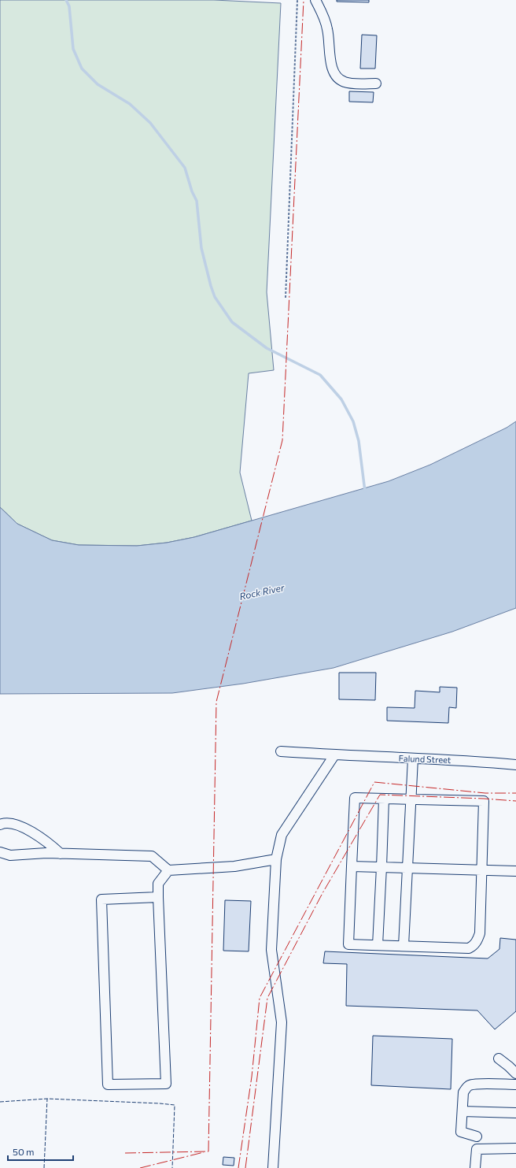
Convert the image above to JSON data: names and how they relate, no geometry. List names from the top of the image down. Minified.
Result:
{"streets":{"street":["Falund Street"]},"water":["Rock River"],"scale_bar":"50 m"}
